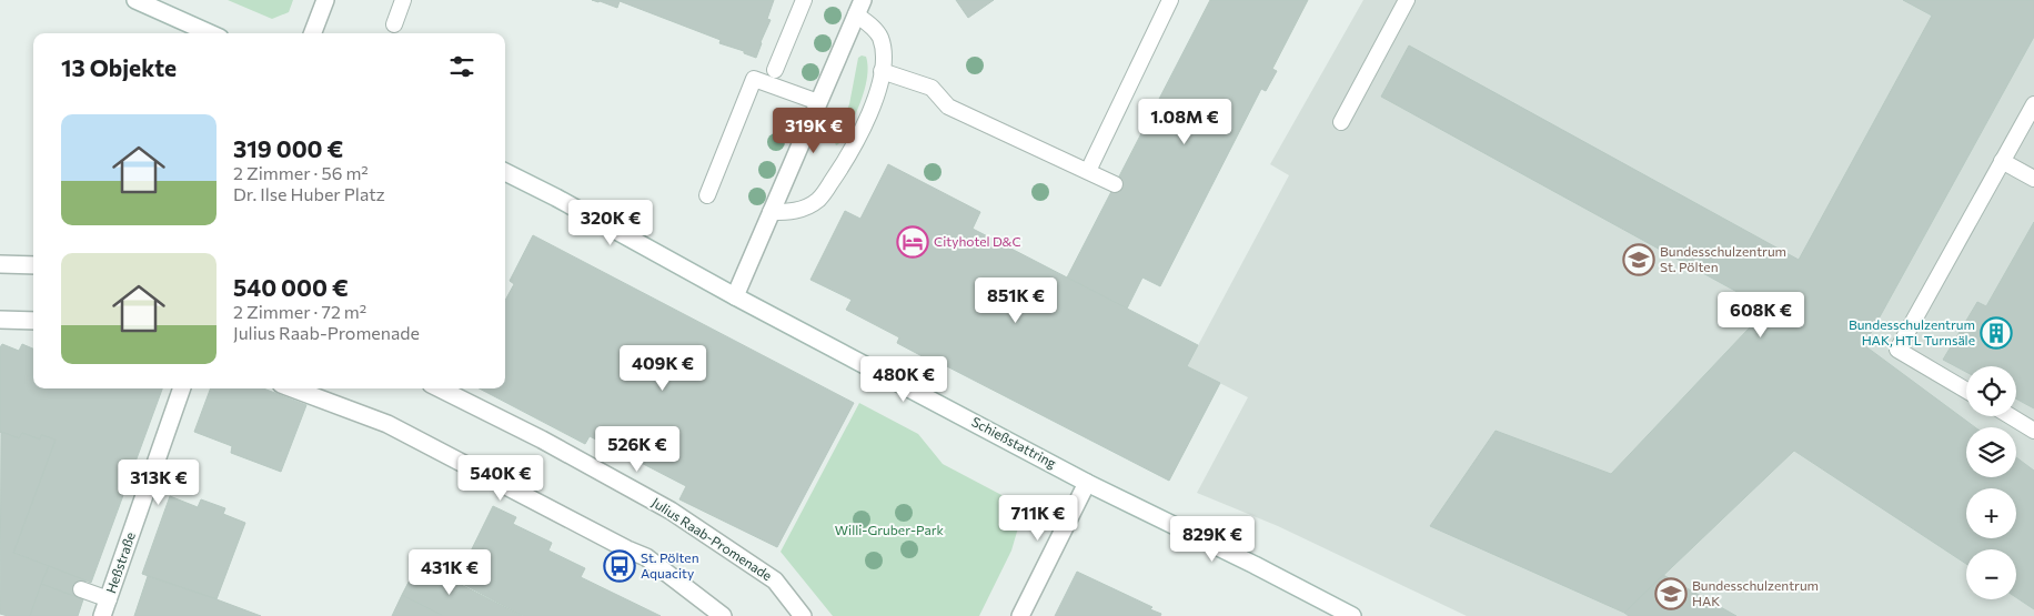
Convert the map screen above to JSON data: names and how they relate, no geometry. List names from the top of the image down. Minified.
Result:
{"streets":{"street":["Schießstattring","Julius Raab-Promenade","Heßstraße"]},"parks":["Willi-Gruber-Park"],"places":{"hotel":["Cityhotel D&C"],"school or university":["Bundesschulzentrum St. Pölten","Bundesschulzentrum HAK"],"building":["Bundesschulzentrum HAK, HTL Turnsäle"],"bus stop":["St. Pölten Aquacity"]},"page":{"heading":"13 Objekte","price":["1.08M €","319K €","320K €","851K €","608K €","409K €","480K €","526K €","540K €","313K €","711K €","829K €","431K €"],"list":[{"name":"319 000 €","note":"2 Zimmer · 56 m² · Dr. Ilse Huber Platz"},{"name":"540 000 €","note":"2 Zimmer · 72 m² · Julius Raab-Promenade"}],"map_buttons":["+","−"]}}
